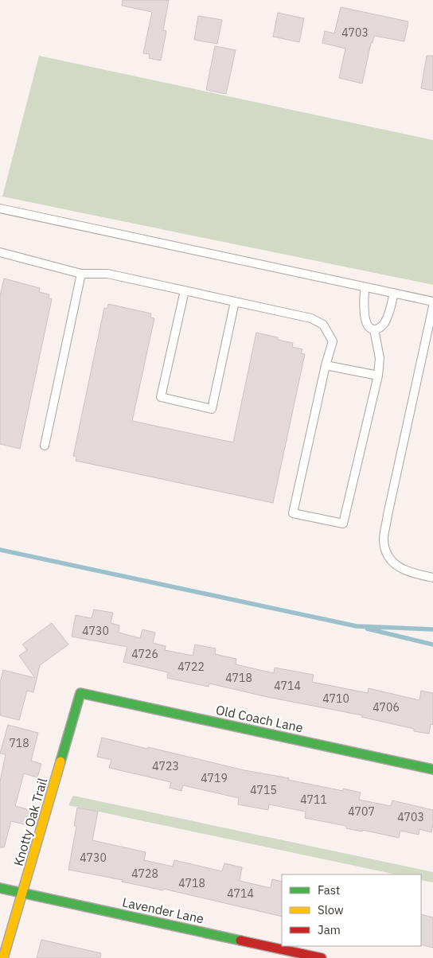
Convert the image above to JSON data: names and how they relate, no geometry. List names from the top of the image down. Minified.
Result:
{"streets":{"street":["Old Coach Lane","Knotty Oak Trail","Lavender Lane"]},"crossings":[["Old Coach Lane","Knotty Oak Trail"],["Knotty Oak Trail","Lavender Lane"]],"house_numbers":["4703","4730","4726","4722","4718","4714","4710","4706","718","4723","4719","4715","4711","4707","4703","4730","4728","4718","4714"],"legend":["Fast","Slow","Jam"]}
